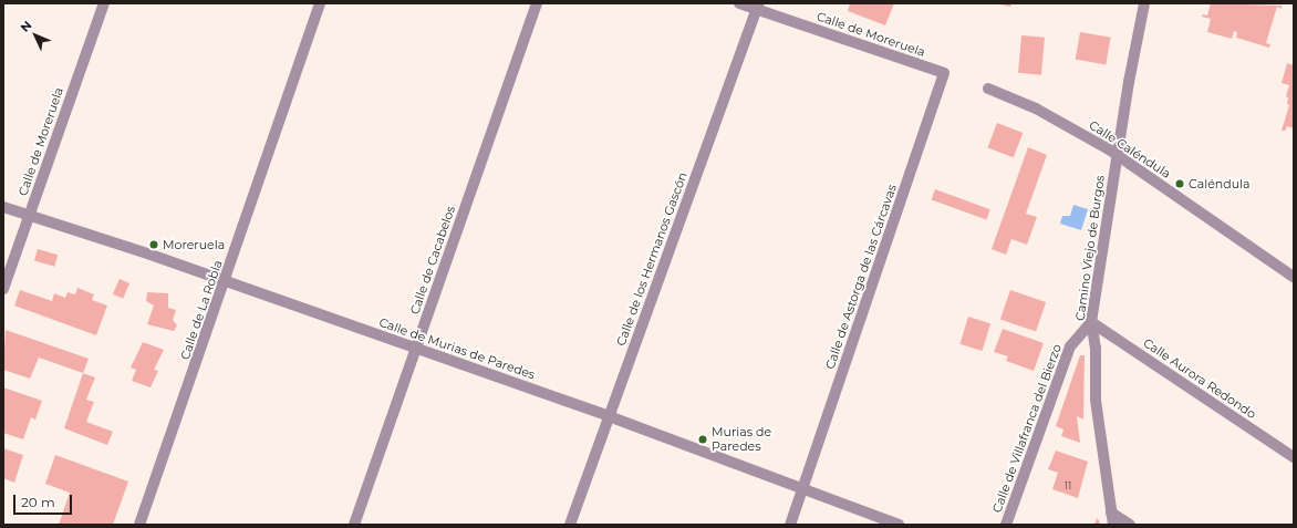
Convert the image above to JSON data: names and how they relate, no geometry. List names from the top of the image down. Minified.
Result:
{"streets":{"street":["Calle de Moreruela","Calle Caléndula","Camino Viejo de Burgos","Calle de los Hermanos Gascón","Calle de Cacabelos","Calle de Astorga de las Cárcavas","Calle de La Robla","Calle de Murias de Paredes","Calle Aurora Redondo","Calle de Villafranca del Bierzo"]},"crossings":[["Calle de Moreruela","Calle de los Hermanos Gascón"],["Calle de Moreruela","Calle de Astorga de las Cárcavas"],["Calle de Moreruela","Calle de Murias de Paredes"],["Calle Caléndula","Camino Viejo de Burgos"],["Camino Viejo de Burgos","Calle Aurora Redondo"],["Camino Viejo de Burgos","Calle de Villafranca del Bierzo"],["Calle de los Hermanos Gascón","Calle de Murias de Paredes"],["Calle de Cacabelos","Calle de Murias de Paredes"],["Calle de Astorga de las Cárcavas","Calle de Murias de Paredes"],["Calle de La Robla","Calle de Murias de Paredes"],["Calle Aurora Redondo","Calle de Villafranca del Bierzo"]],"places":["Caléndula","Moreruela","Murias de Paredes"],"house_numbers":["11"],"scale_bar":"20 m","north":"top left"}
